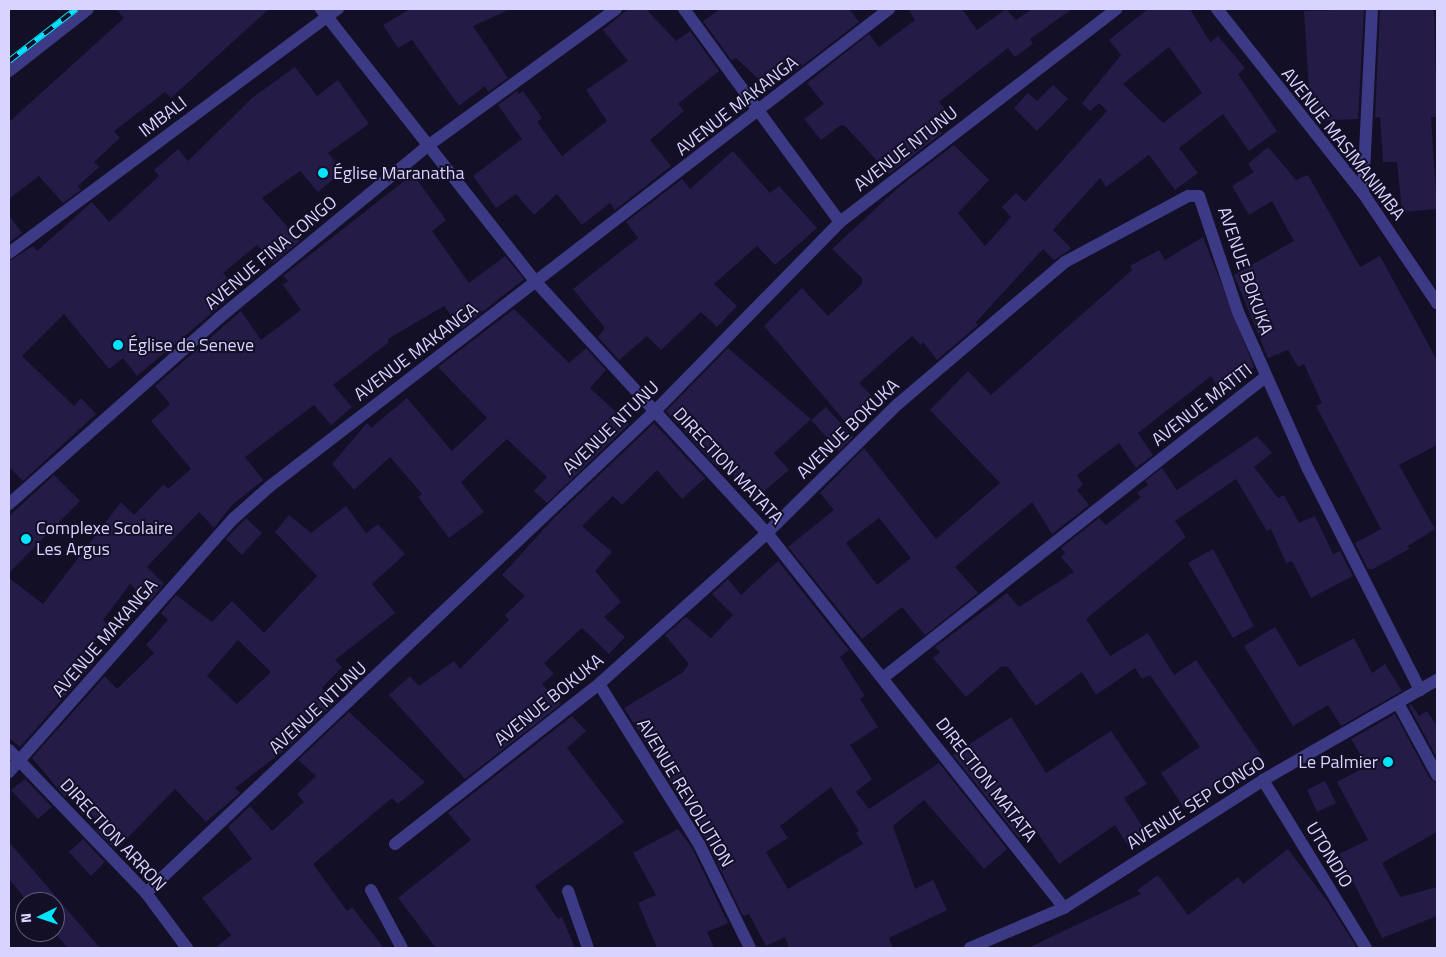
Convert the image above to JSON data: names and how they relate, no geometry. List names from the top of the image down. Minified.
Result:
{"streets":{"street":["AVENUE MAKANGA","IMBALI","AVENUE MASIMANIMBA","AVENUE NTUNU","AVENUE FINA CONGO","AVENUE BOKUKA","AVENUE MATITI","DIRECTION MATATA","AVENUE REVOLUTION","AVENUE SEP CONGO","DIRECTION ARRON","UTONDIO"]},"crossings":[["AVENUE MAKANGA","DIRECTION MATATA"],["AVENUE MAKANGA","DIRECTION ARRON"],["IMBALI","DIRECTION MATATA"],["AVENUE NTUNU","DIRECTION MATATA"],["AVENUE NTUNU","DIRECTION ARRON"],["AVENUE FINA CONGO","DIRECTION MATATA"],["AVENUE BOKUKA","AVENUE MATITI"],["AVENUE BOKUKA","DIRECTION MATATA"],["AVENUE BOKUKA","AVENUE REVOLUTION"],["AVENUE MATITI","DIRECTION MATATA"],["AVENUE MATITI","AVENUE SEP CONGO"],["DIRECTION MATATA","AVENUE SEP CONGO"],["AVENUE SEP CONGO","UTONDIO"]],"places":["Église Maranatha","Église de Seneve","Complexe Scolaire Les Argus","Le Palmier"],"north":"left"}
